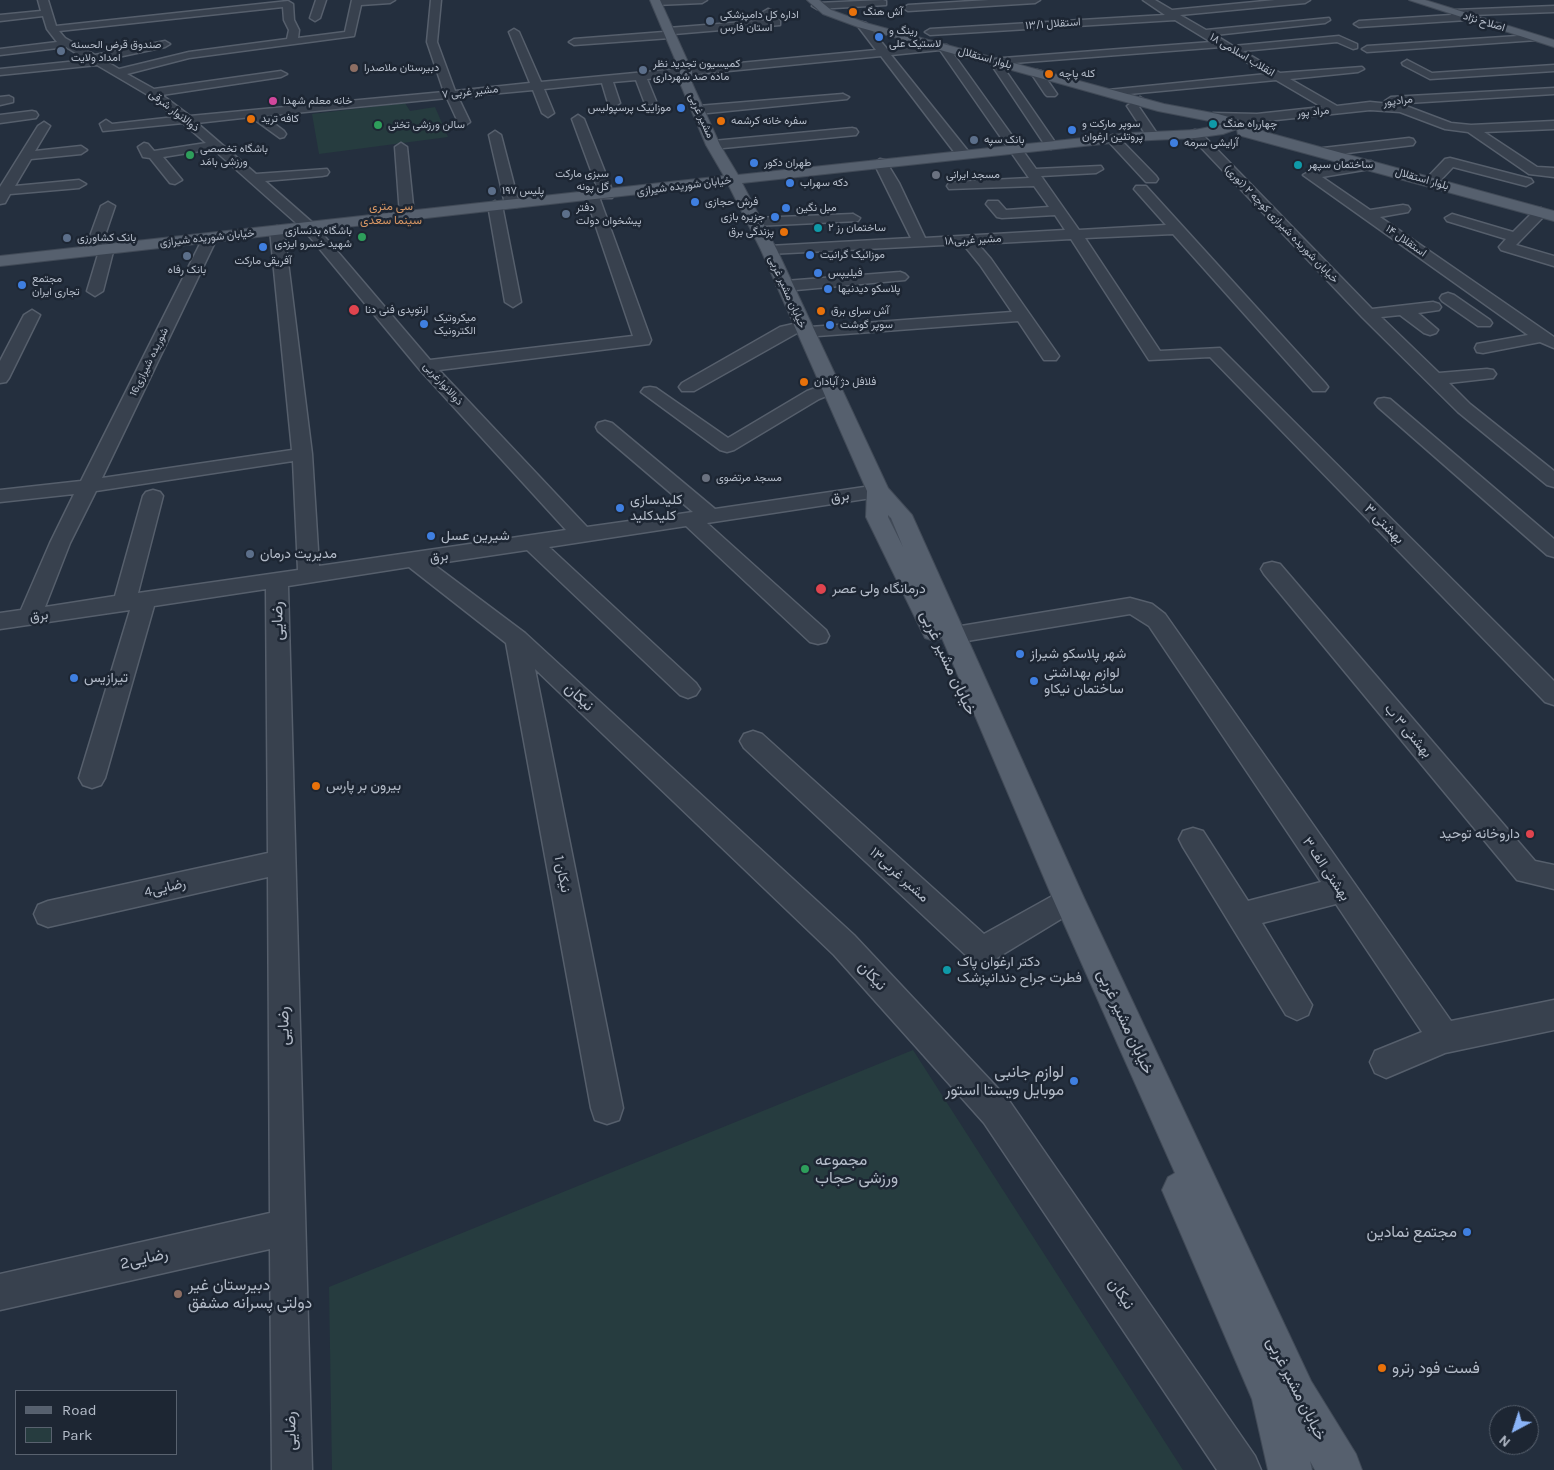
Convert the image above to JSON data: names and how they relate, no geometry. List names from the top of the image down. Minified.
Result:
{"streets":{"main road":["اصلاح نژاد","بلوار استقلال","مشیر غربی","خیابان شوریده شیرازی","خیابان مشیر غربی"],"street":["۱۳/۱ استقلال","۱۸ انقلاب اسلامی","مشیر غربی ۷","مرادپور","ذوالانوار شرقی","مراد پور","خیابان شوریده شیرازی کوچه ۲ (نوری)","مشیر غربی۱۸","استقلال ۱۴","شوریده شیرازی16","ذوالانوارغربی","برق","بهشتی ۳","رضایی","نیکان","بهشتی ۳ ب","بهشتی الف ۳","نیکان 1","مشیر غربی۱۳","4رضایی","2رضایی"]},"crossings":[["۱۳/۱ استقلال","۱۸ انقلاب اسلامی"],["۱۳/۱ استقلال","بلوار استقلال"],["۱۸ انقلاب اسلامی","مراد پور"],["بلوار استقلال","مراد پور"],["بلوار استقلال","خیابان شوریده شیرازی"],["بلوار استقلال","خیابان شوریده شیرازی کوچه ۲ (نوری)"],["بلوار استقلال","استقلال ۱۴"],["مشیر غربی ۷","ذوالانوار شرقی"],["مشیر غربی ۷","مشیر غربی"],["مرادپور","مراد پور"],["ذوالانوار شرقی","خیابان شوریده شیرازی"],["ذوالانوار شرقی","ذوالانوارغربی"],["مراد پور","خیابان شوریده شیرازی"],["مشیر غربی","خیابان شوریده شیرازی"],["مشیر غربی","خیابان مشیر غربی"],["خیابان شوریده شیرازی","خیابان شوریده شیرازی کوچه ۲ (نوری)"],["خیابان شوریده شیرازی","شوریده شیرازی16"],["خیابان شوریده شیرازی","ذوالانوارغربی"],["مشیر غربی۱۸","خیابان مشیر غربی"],["مشیر غربی۱۸","بهشتی ۳"],["خیابان مشیر غربی","برق"],["خیابان مشیر غربی","بهشتی الف ۳"],["خیابان مشیر غربی","مشیر غربی۱۳"],["شوریده شیرازی16","برق"],["ذوالانوارغربی","برق"],["برق","رضایی"],["برق","نیکان"],["رضایی","4رضایی"],["رضایی","2رضایی"],["نیکان","نیکان 1"]],"districts":["سی متری سینما سعدی"],"places":["آش هنگ","اداره کل دامپزشکی استان فارس","رینگ و لاستیک علی","صندوق قرض الحسنه امداد ولایت","دبیرستان ملاصدرا","کمیسیون تجدید نظر ماده صد شهرداری","کله پاچه","خانه معلم شهدا","موزاییک پرسپولیس","کافه ترید","سفره خانه کرشمه","چهارراه هنگ","سالن ورزشی تختی","سوپر مارکت و پروتئین ارغوان","بانک سپه","آرایشی سرمه","باشگاه تخصصی ورزشی بامَد","طهران دکور","ساختمان سپهر","مسجد ایرانی","سبزی مارکت گل پونه","دکه سهراب","پلیس ۱۹۷","فرش حجازی","مبل نگین","دفتر پیشخوان دولت","جزیره بازی","ساختمان رز ۲","پزندگی برق","باشگاه بدنسازی شهید خسرو ایزدی","بانک کشاورزی","آفریقی مارکت","موزائیک گرانیت","بانک رفاه","فیلیپس","مجتمع تجاری ایران","پلاسکو دیدنیها","ارتوپدی فنی دنا","آش سرای برق","میکروتیک الکترونیک","سوپر گوشت","فلافل دژ آبادان","مسجد مرتضوی","کلیدسازی کلیدکلید","شیرین عسل","مدیریت درمان","درمانگاه ولی عصر","شهر پلاسکو شیراز","تیرازیس","لوازم بهداشتی ساختمان نیکاو","بیرون بر پارس","داروخانه توحید","دکتر ارغوان پاک فطرت جراح دندانپزشک","لوازم جانبی موبایل ویستا استور","مجموعه ورزشی حجاب","مجتمع نمادین","دبیرستان غیر دولتی پسرانه مشفق","فست فود رترو"],"legend":["Road","Park"],"north":"bottom left"}
